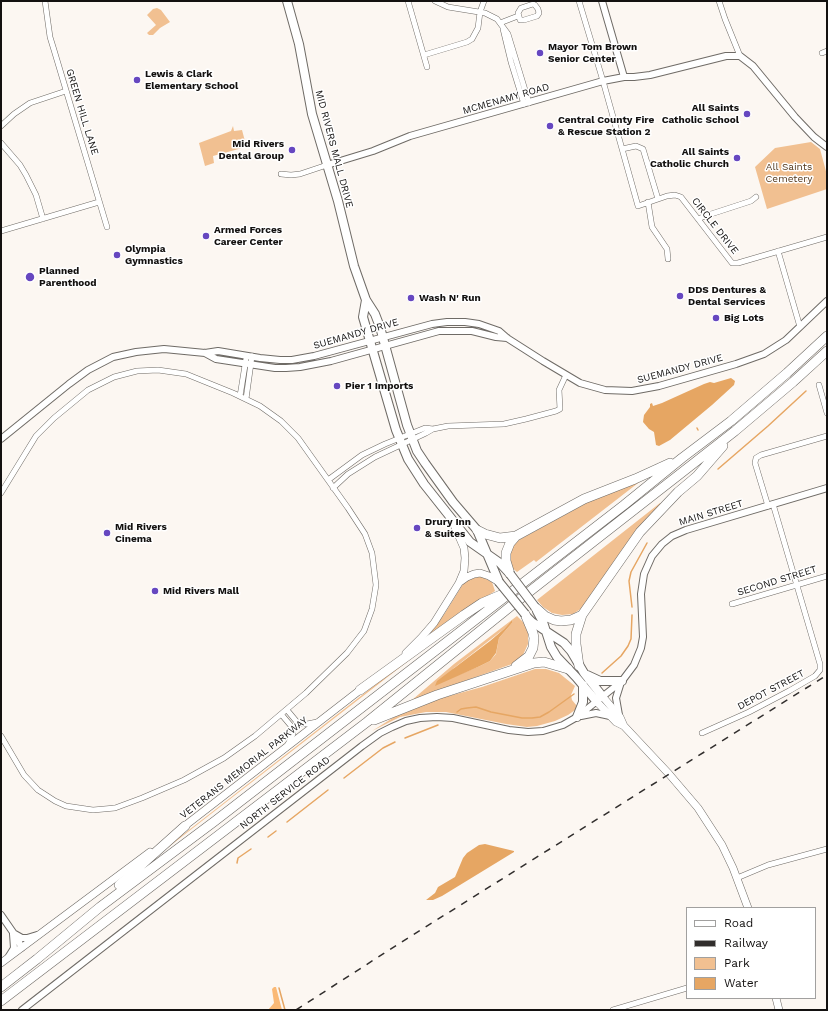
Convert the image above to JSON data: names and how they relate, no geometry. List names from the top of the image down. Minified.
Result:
{"streets":{"main road":["MID RIVERS MALL DRIVE","VETERANS MEMORIAL PARKWAY"],"street":["MCMENAMY ROAD","GREEN HILL LANE","CIRCLE DRIVE","SUEMANDY DRIVE","MAIN STREET","SECOND STREET","DEPOT STREET","NORTH SERVICE ROAD"]},"crossings":[["MCMENAMY ROAD","MID RIVERS MALL DRIVE"],["MID RIVERS MALL DRIVE","SUEMANDY DRIVE"],["MID RIVERS MALL DRIVE","MAIN STREET"],["MID RIVERS MALL DRIVE","VETERANS MEMORIAL PARKWAY"],["MID RIVERS MALL DRIVE","NORTH SERVICE ROAD"],["MAIN STREET","DEPOT STREET"],["MAIN STREET","NORTH SERVICE ROAD"],["SECOND STREET","DEPOT STREET"]],"parks":["All Saints Cemetery"],"places":["Mayor Tom Brown Senior Center","Lewis & Clark Elementary School","All Saints Catholic School","Central County Fire & Rescue Station 2","Mid Rivers Dental Group","All Saints Catholic Church","Armed Forces Career Center","Olympia Gymnastics","Planned Parenthood","DDS Dentures & Dental Services","Wash N' Run","Big Lots","Pier 1 Imports","Drury Inn & Suites","Mid Rivers Cinema","Mid Rivers Mall"],"legend":["Road","Railway","Park","Water"]}
